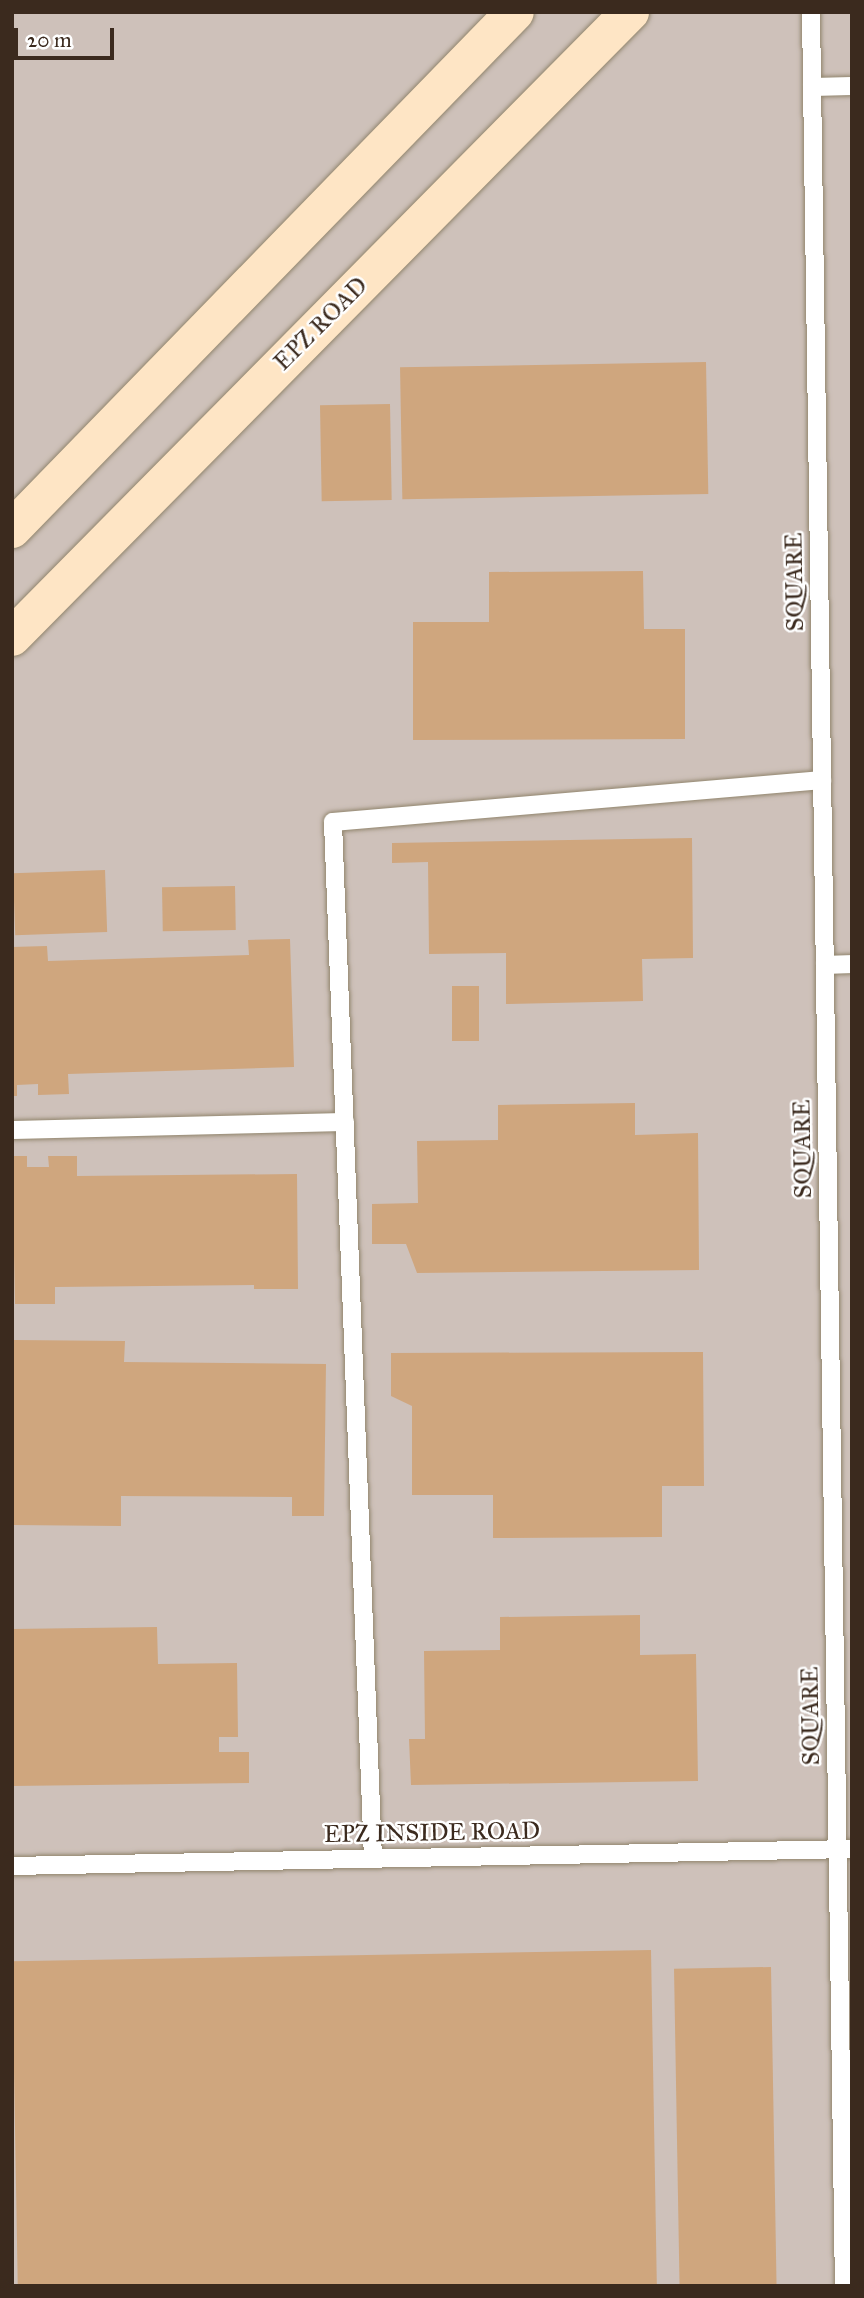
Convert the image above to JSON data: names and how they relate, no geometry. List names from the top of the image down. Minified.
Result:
{"streets":{"main road":["EPZ ROAD"],"lane":["SQUARE","EPZ INSIDE ROAD"]},"crossings":[["SQUARE","EPZ INSIDE ROAD"]],"scale_bar":"20 m"}
